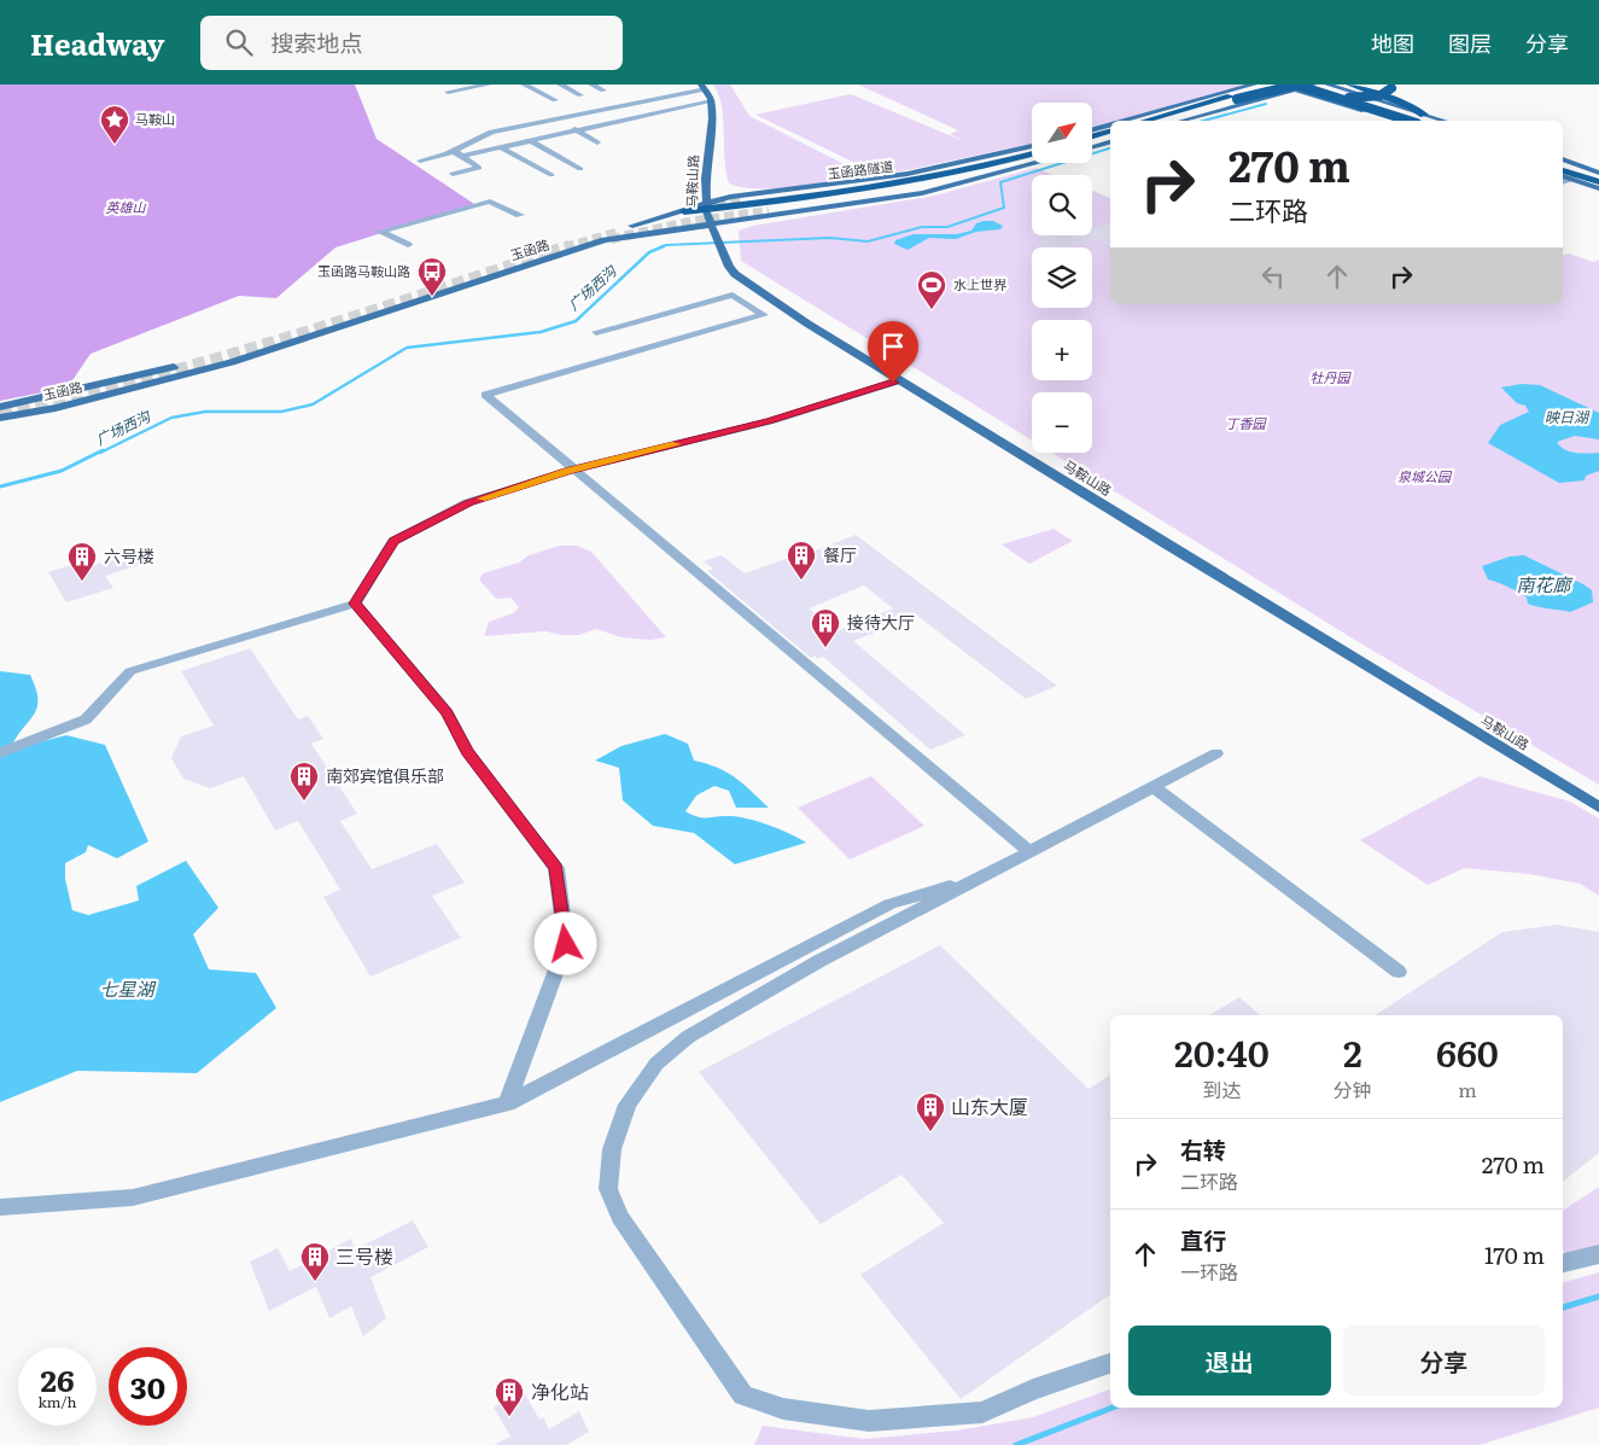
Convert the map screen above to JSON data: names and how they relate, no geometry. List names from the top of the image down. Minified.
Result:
{"streets":{"highway":["玉函路隧道"],"main road":["马鞍山路","玉函路"]},"crossings":[["玉函路隧道","玉函路"],["马鞍山路","玉函路"]],"water":["广场西沟","映日湖","南花廊","七星湖"],"parks":["英雄山","牡丹园","丁香园","泉城公园"],"places":{"place":["马鞍山"],"bus stop":["玉函路马鞍山路"],"sports":["水上世界"],"building":["餐厅","六号楼","接待大厅","南郊宾馆俱乐部","山东大厦","三号楼","净化站"]},"north":"top right","page":{"header":"Headway","search":"搜索地点","nav":["地图","图层","分享"],"map_buttons":["+","−"],"turn":["270 m","二环路"],"eta":["20:40","到达","2","分钟","660","m"],"list":[{"name":"右转","note":"二环路","value":"270 m"},{"name":"直行","note":"一环路","value":"170 m"}],"buttons":["退出","分享"],"speed":"26 km/h","limit":"30"}}
